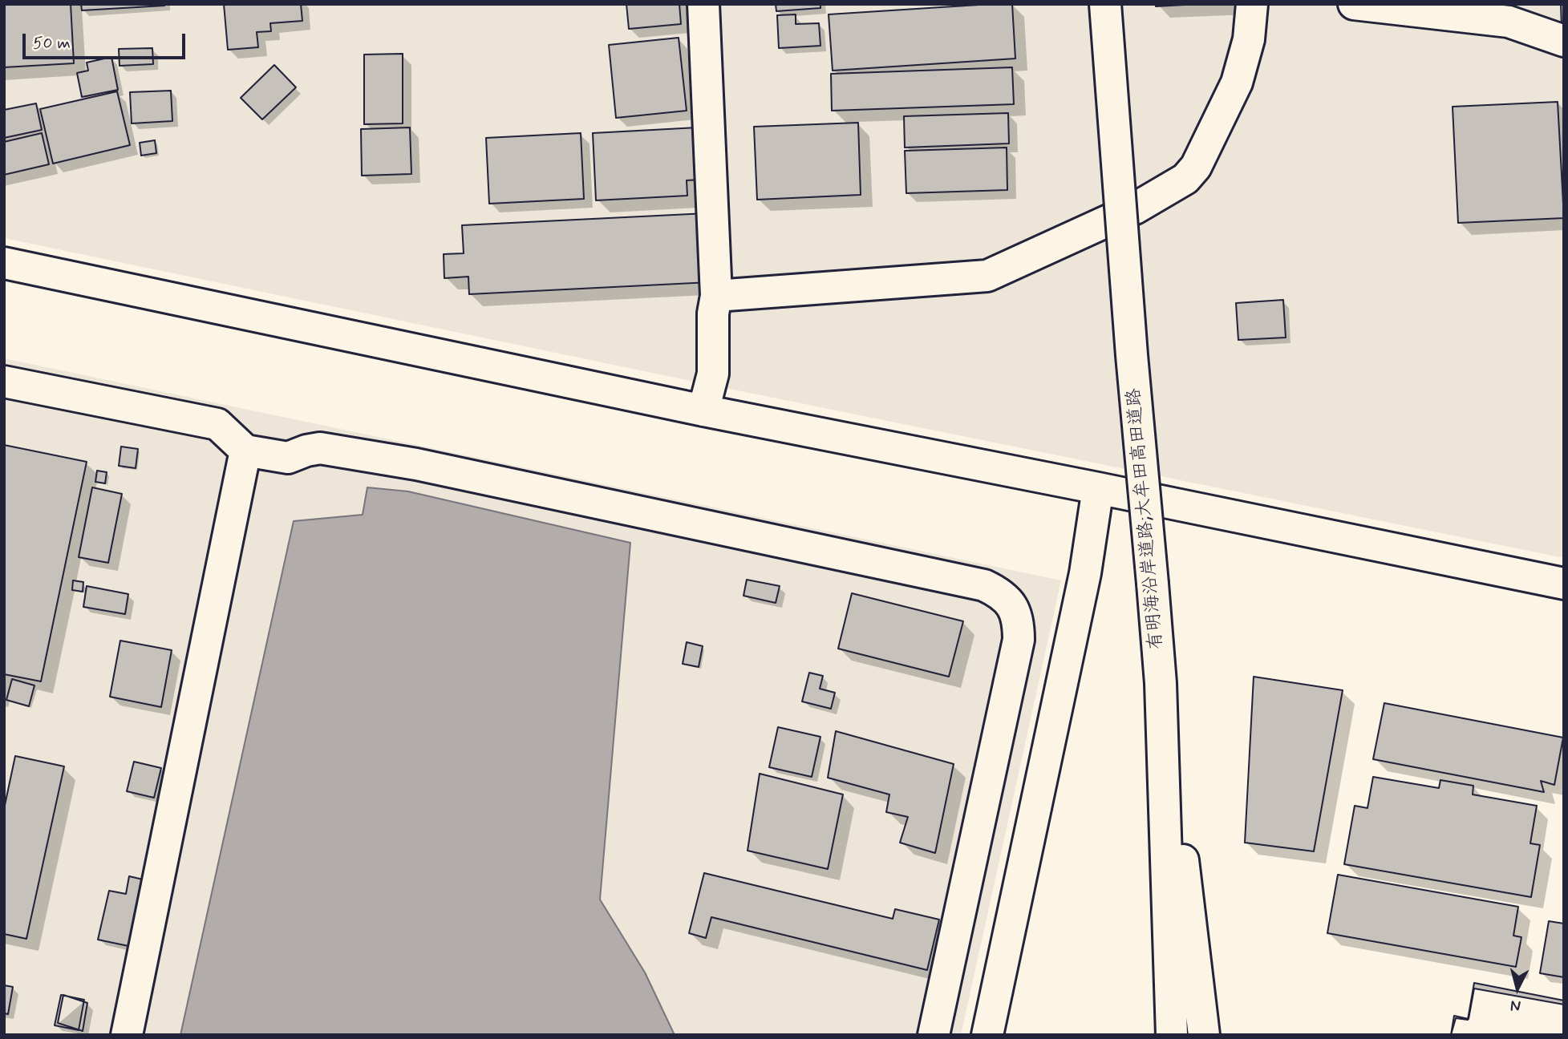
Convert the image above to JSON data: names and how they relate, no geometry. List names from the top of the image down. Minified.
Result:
{"streets":{"main road":["有明海沿岸道路;大牟田高田道路"]},"scale_bar":"50 m","north":"bottom"}
